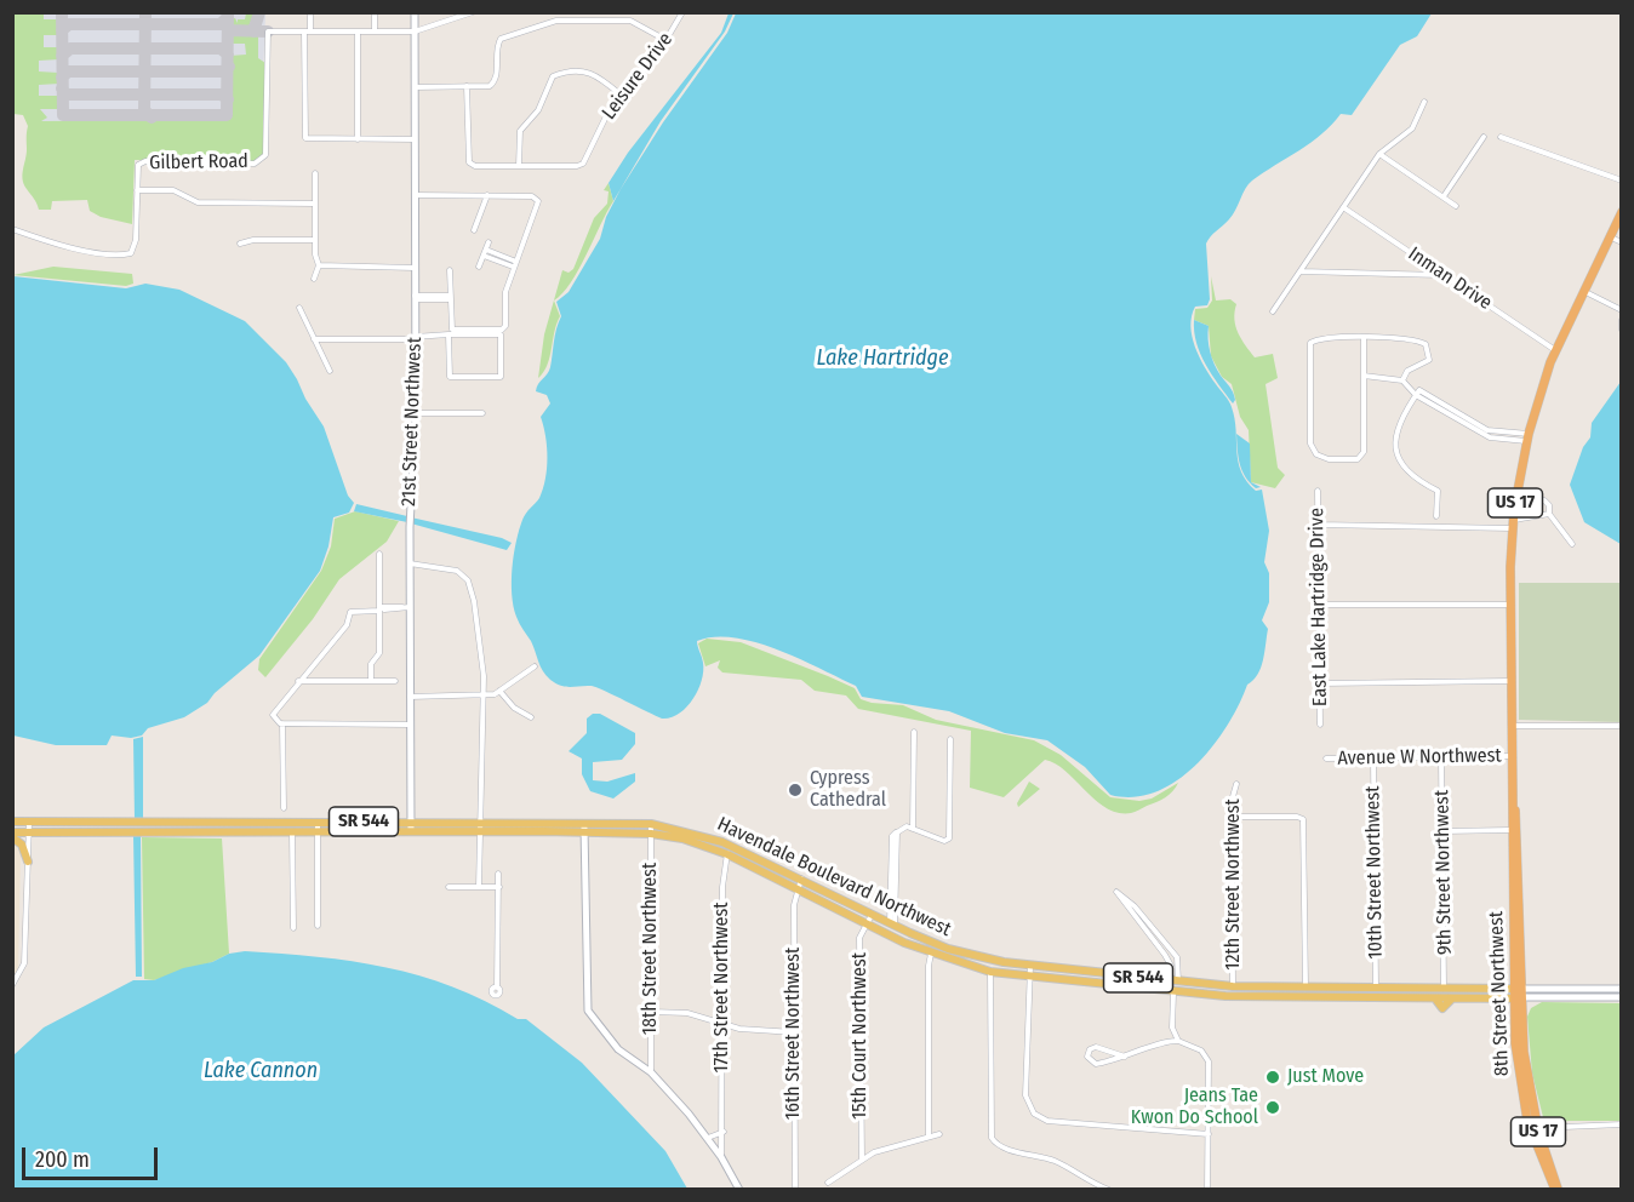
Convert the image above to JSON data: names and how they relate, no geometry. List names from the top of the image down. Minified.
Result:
{"streets":{"highway":["US 17","8th Street Northwest"],"main road":["SR 544","Havendale Boulevard Northwest"],"street":["Leisure Drive","Gilbert Road","Inman Drive","21st Street Northwest","East Lake Hartridge Drive","Avenue W Northwest","10th Street Northwest","9th Street Northwest","12th Street Northwest","18th Street Northwest","17th Street Northwest","16th Street Northwest","15th Court Northwest"]},"crossings":[["Inman Drive","US 17"],["21st Street Northwest","Havendale Boulevard Northwest"],["US 17","8th Street Northwest"],["Avenue W Northwest","10th Street Northwest"],["Avenue W Northwest","9th Street Northwest"],["Avenue W Northwest","8th Street Northwest"],["SR 544","Havendale Boulevard Northwest"],["SR 544","8th Street Northwest"],["10th Street Northwest","Havendale Boulevard Northwest"],["9th Street Northwest","Havendale Boulevard Northwest"],["Havendale Boulevard Northwest","12th Street Northwest"],["Havendale Boulevard Northwest","18th Street Northwest"],["Havendale Boulevard Northwest","17th Street Northwest"],["Havendale Boulevard Northwest","8th Street Northwest"],["Havendale Boulevard Northwest","16th Street Northwest"],["Havendale Boulevard Northwest","15th Court Northwest"]],"water":["Lake Hartridge","Lake Cannon"],"places":["Cypress Cathedral","Just Move","Jeans Tae Kwon Do School"],"scale_bar":"200 m"}
